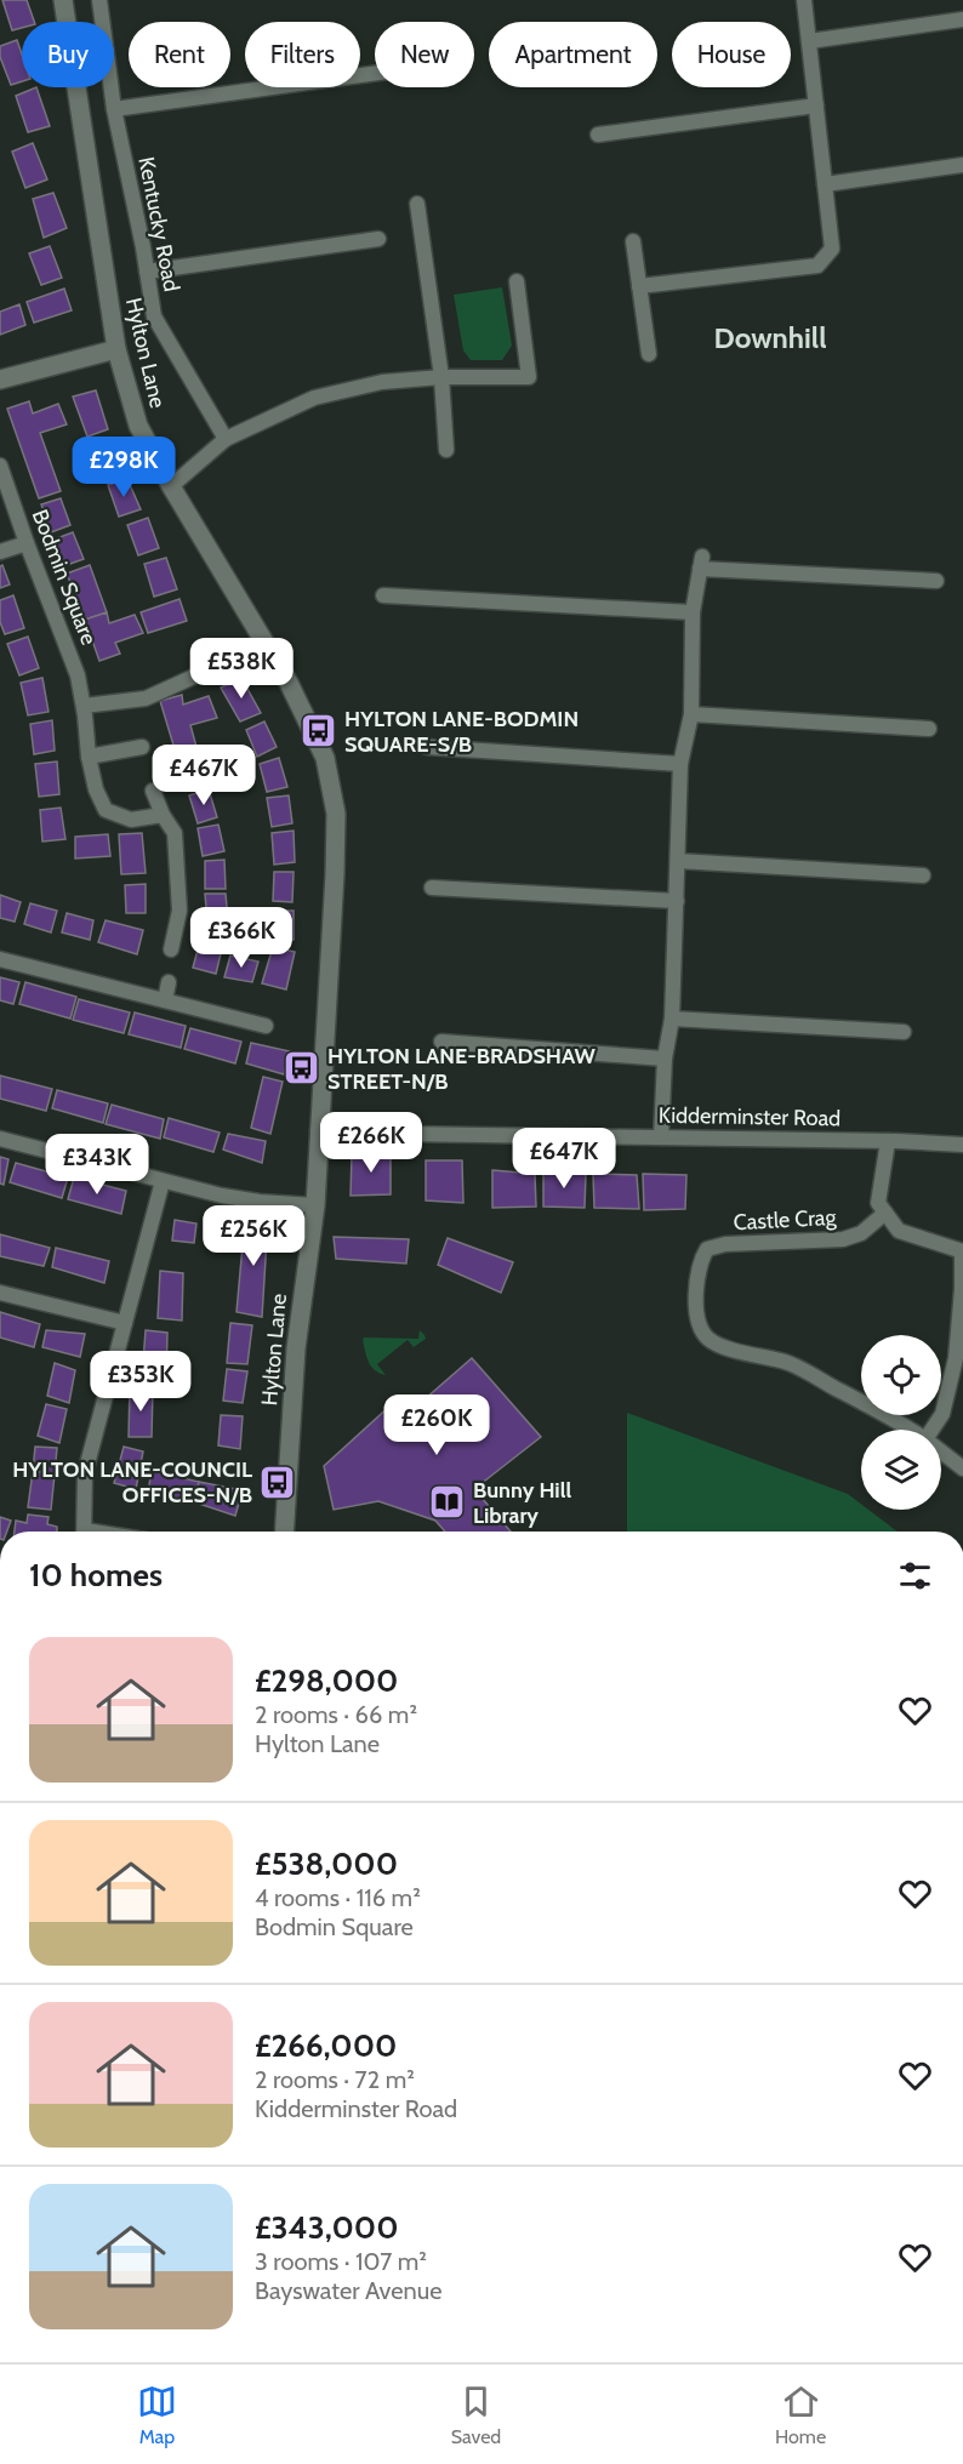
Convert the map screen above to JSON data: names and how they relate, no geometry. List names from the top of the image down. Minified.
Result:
{"streets":{"street":["Kentucky Road","Hylton Lane","Bodmin Square","Kidderminster Road","Castle Crag"]},"crossings":[["Hylton Lane","Kidderminster Road"]],"districts":["Downhill"],"places":{"bus stop":["HYLTON LANE-BODMIN SQUARE-S/B","HYLTON LANE-BRADSHAW STREET-N/B","HYLTON LANE-COUNCIL OFFICES-N/B"],"library":["Bunny Hill Library"]},"page":{"chip":["Buy","Rent","Filters","New","Apartment","House"],"price":["£298K","£538K","£467K","£366K","£266K","£647K","£343K","£256K","£353K","£260K"],"heading":"10 homes","list":[{"name":"£298,000","note":"2 rooms · 66 m² · Hylton Lane"},{"name":"£538,000","note":"4 rooms · 116 m² · Bodmin Square"},{"name":"£266,000","note":"2 rooms · 72 m² · Kidderminster Road"},{"name":"£343,000","note":"3 rooms · 107 m² · Bayswater Avenue"}],"tabs":["Map","Saved","Home"]}}
